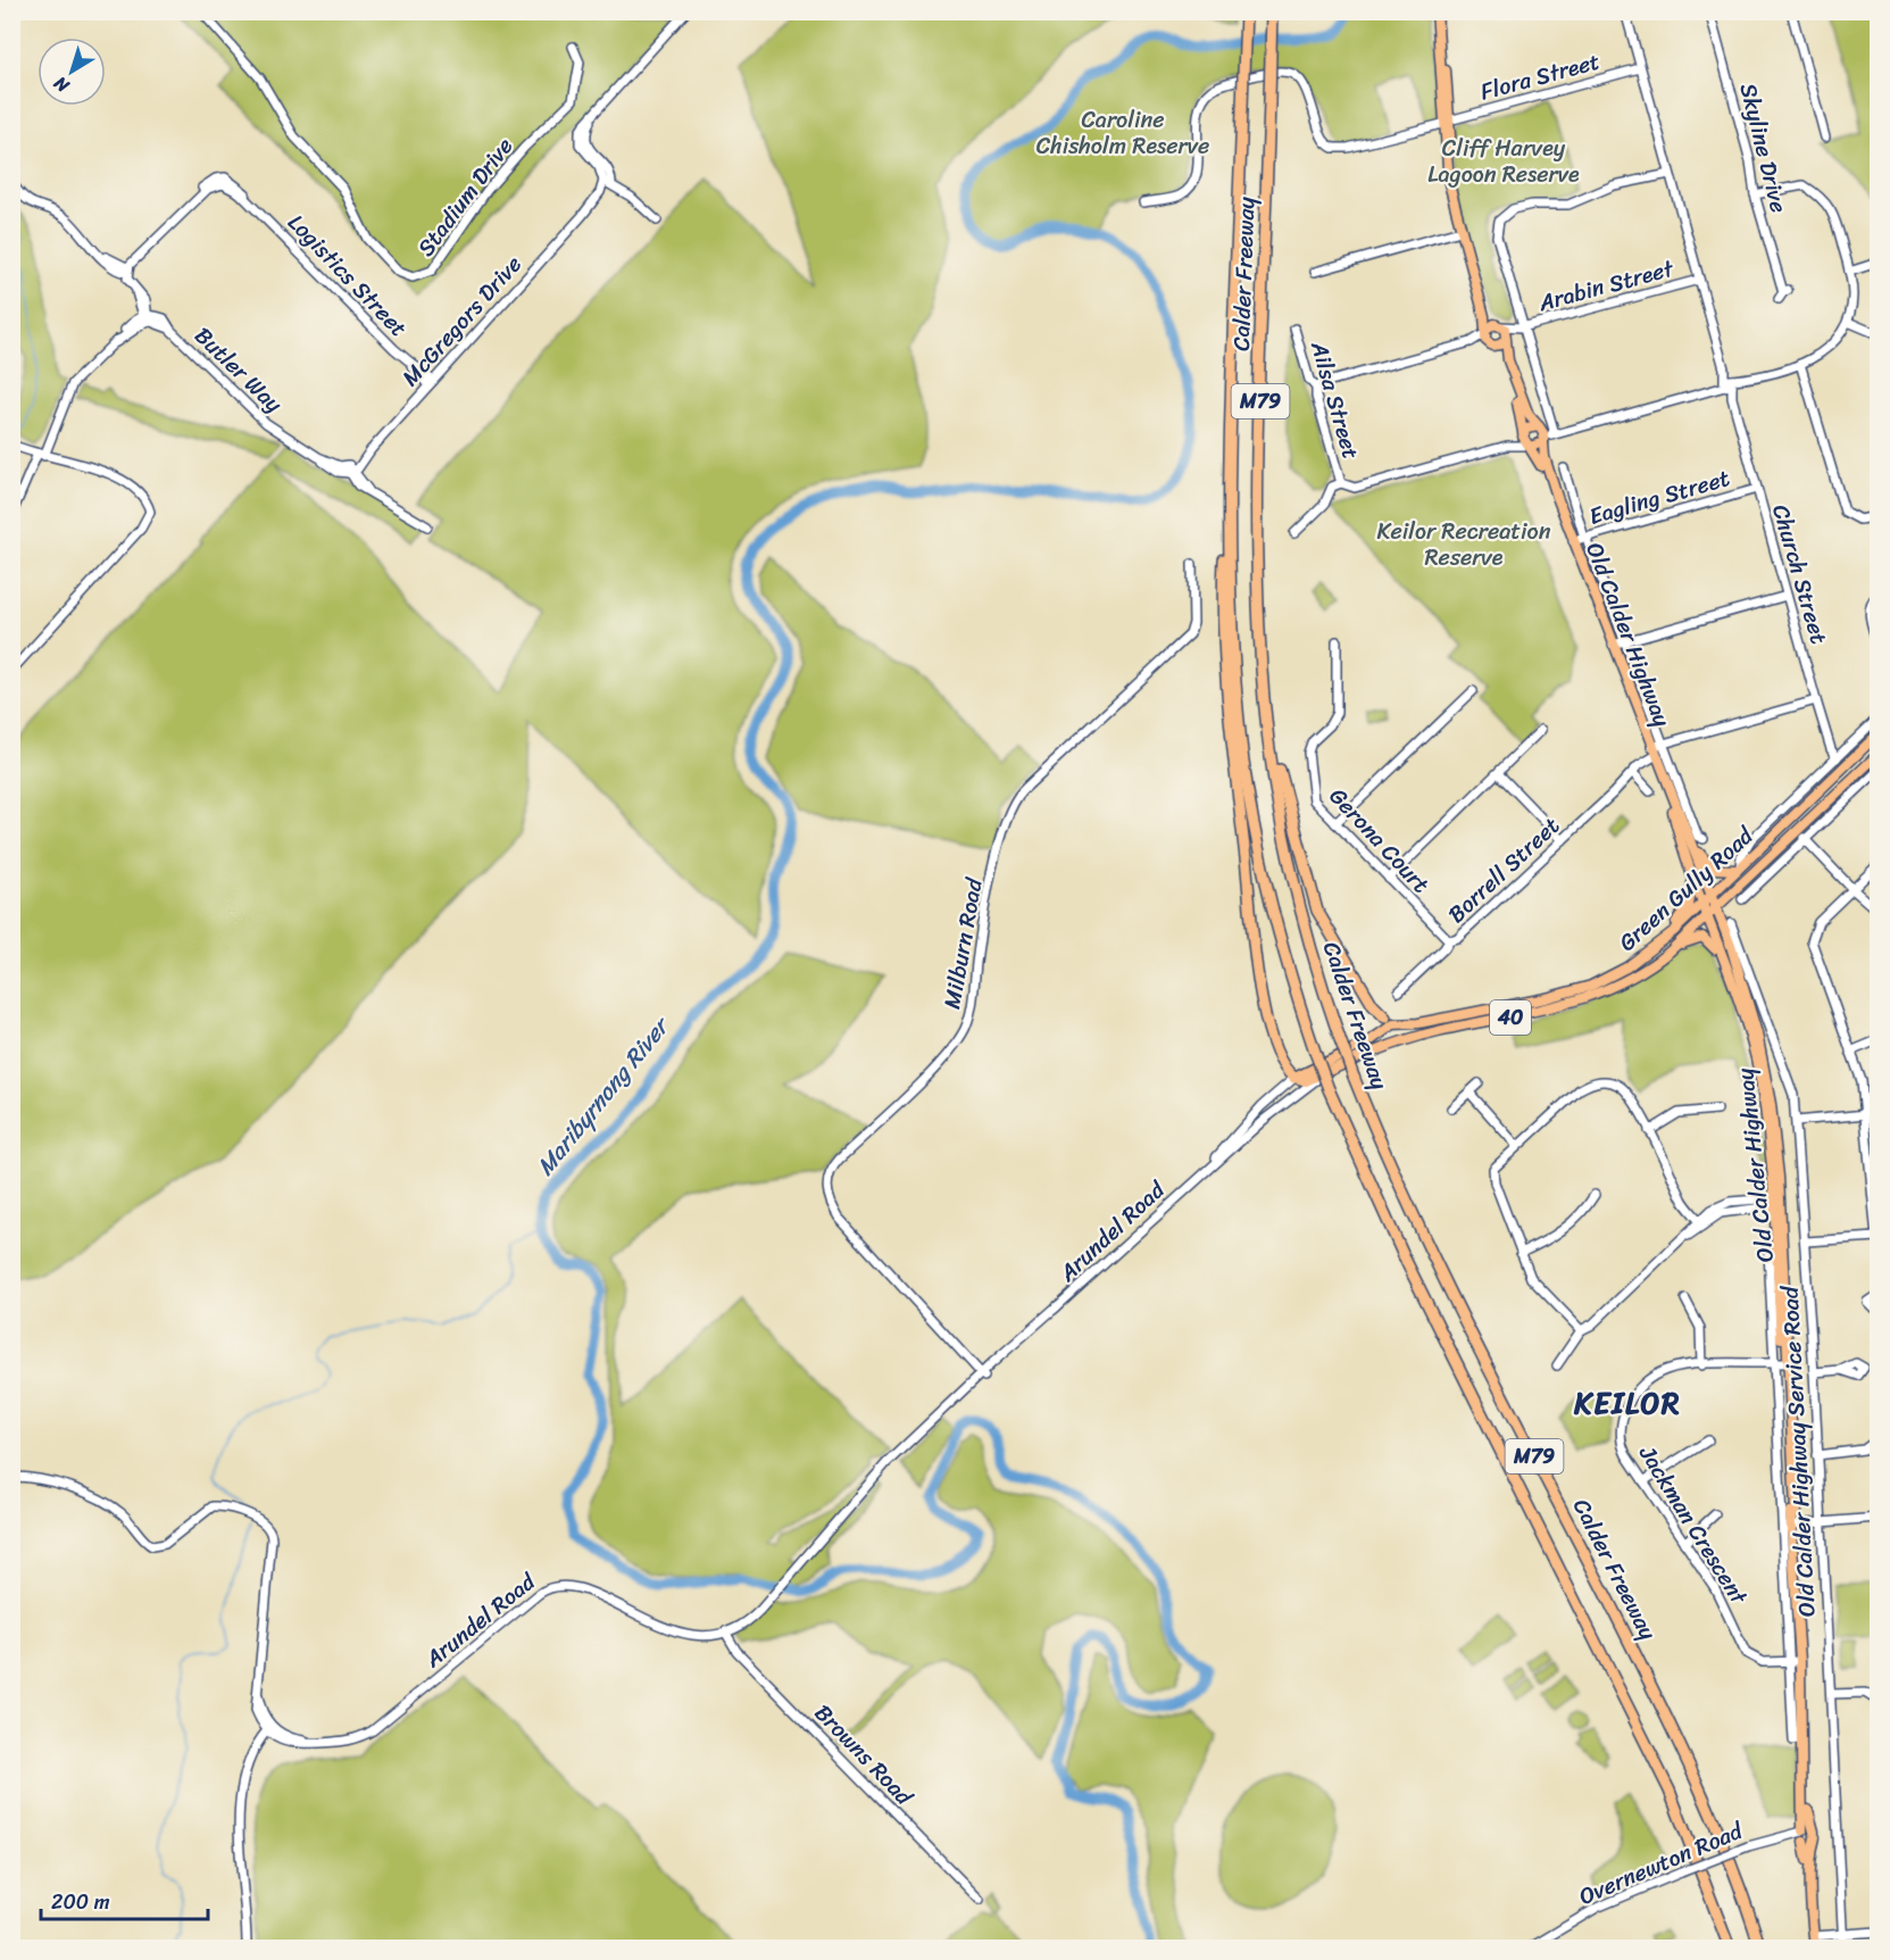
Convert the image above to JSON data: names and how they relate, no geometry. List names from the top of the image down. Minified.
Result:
{"streets":{"highway":["Calder Freeway","M79"],"main road":["Old Calder Highway","Green Gully Road","40"],"street":["Flora Street","Skyline Drive","Stadium Drive","Logistics Street","Arabin Street","McGregors Drive","Butler Way","Ailsa Street","Eagling Street","Church Street","Gerona Court","Borrell Street","Milburn Road","Arundel Road","Old Calder Highway Service Road","Jackman Crescent","Browns Road","Overnewton Road"]},"crossings":[["Flora Street","Church Street"],["Logistics Street","McGregors Drive"],["Arabin Street","Church Street"],["McGregors Drive","Butler Way"],["Eagling Street","Church Street"],["Eagling Street","Old Calder Highway"],["Church Street","Borrell Street"],["Old Calder Highway","Borrell Street"],["Old Calder Highway","Green Gully Road"],["Old Calder Highway","Old Calder Highway Service Road"],["Old Calder Highway","Jackman Crescent"],["Old Calder Highway","Overnewton Road"],["Gerona Court","Borrell Street"],["Green Gully Road","Arundel Road"],["Milburn Road","Arundel Road"],["Arundel Road","Browns Road"],["Old Calder Highway Service Road","Jackman Crescent"]],"districts":["KEILOR"],"water":["Maribyrnong River"],"parks":["Caroline Chisholm Reserve","Cliff Harvey Lagoon Reserve","Keilor Recreation Reserve"],"scale_bar":"200 m","north":"bottom left"}
